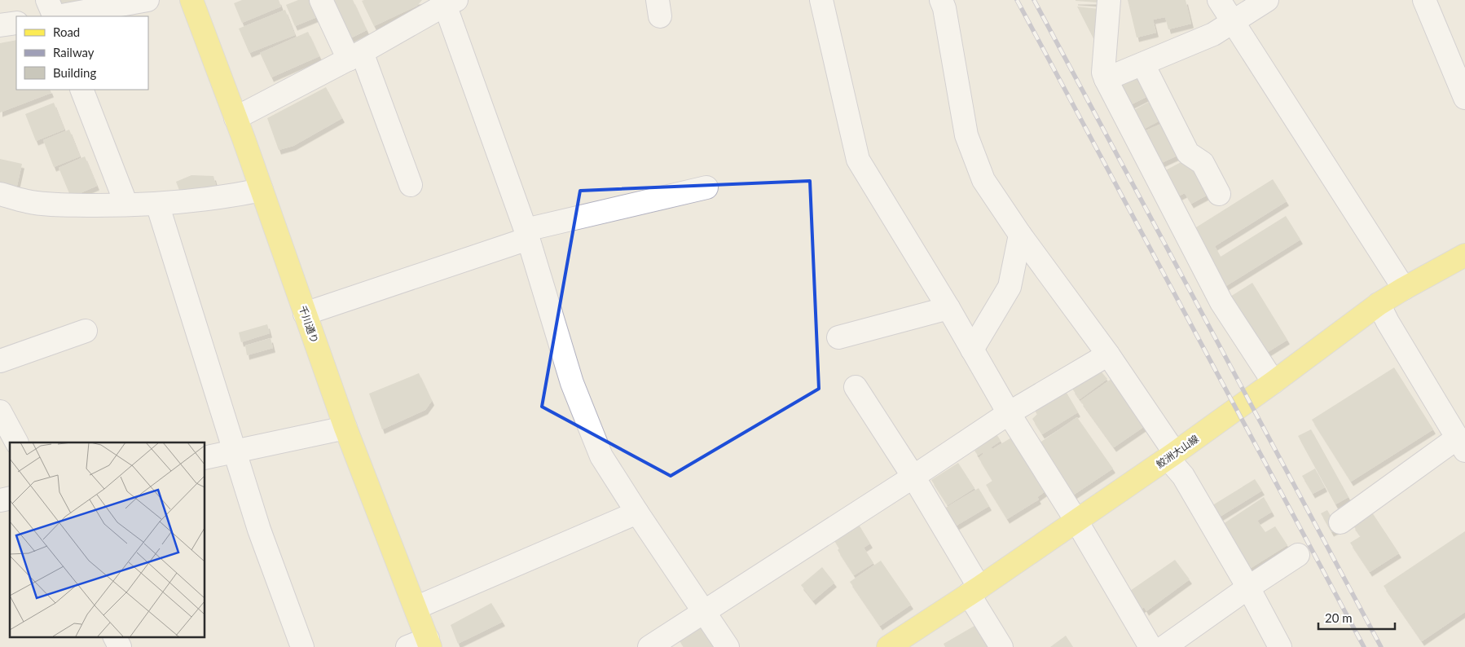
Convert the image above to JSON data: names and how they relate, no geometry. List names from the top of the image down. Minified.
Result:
{"streets":{"main road":["千川通り","鮫洲大山線"]},"legend":["Road","Railway","Building"],"scale_bar":"20 m"}
